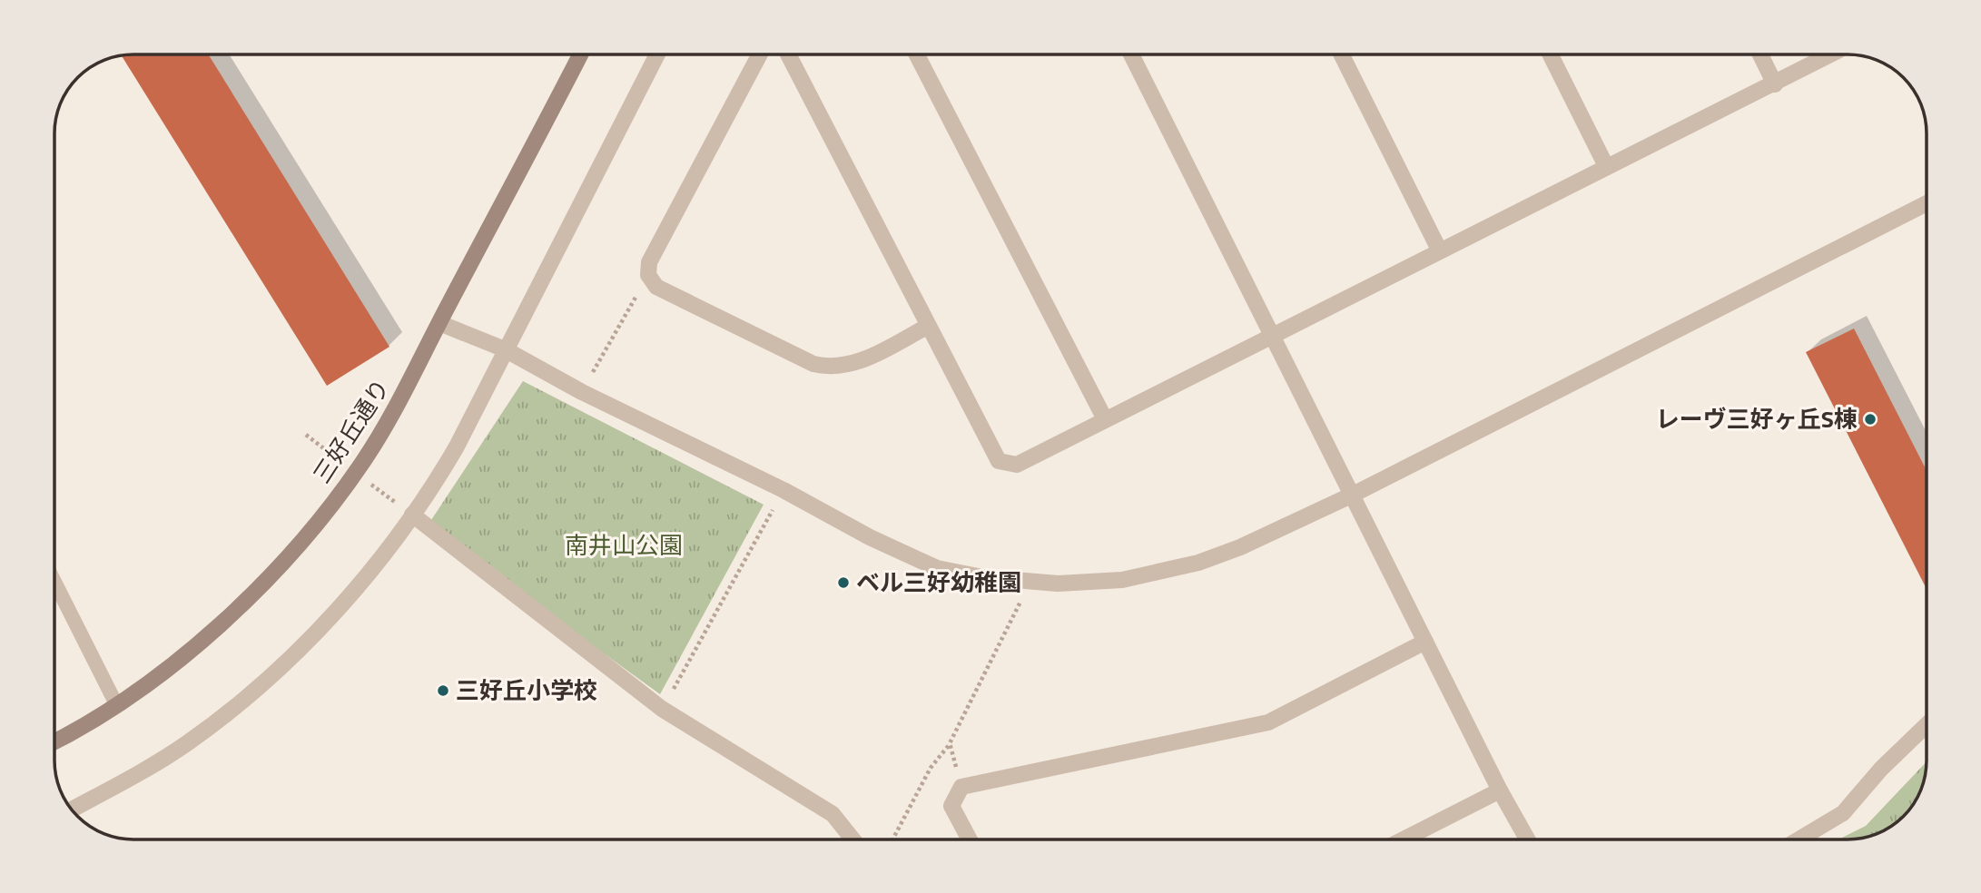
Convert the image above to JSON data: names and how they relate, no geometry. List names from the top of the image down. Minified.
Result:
{"streets":{"street":["三好丘通り"]},"parks":["南井山公園"],"places":["レーヴ三好ヶ丘S棟","ベル三好幼稚園","三好丘小学校"]}
